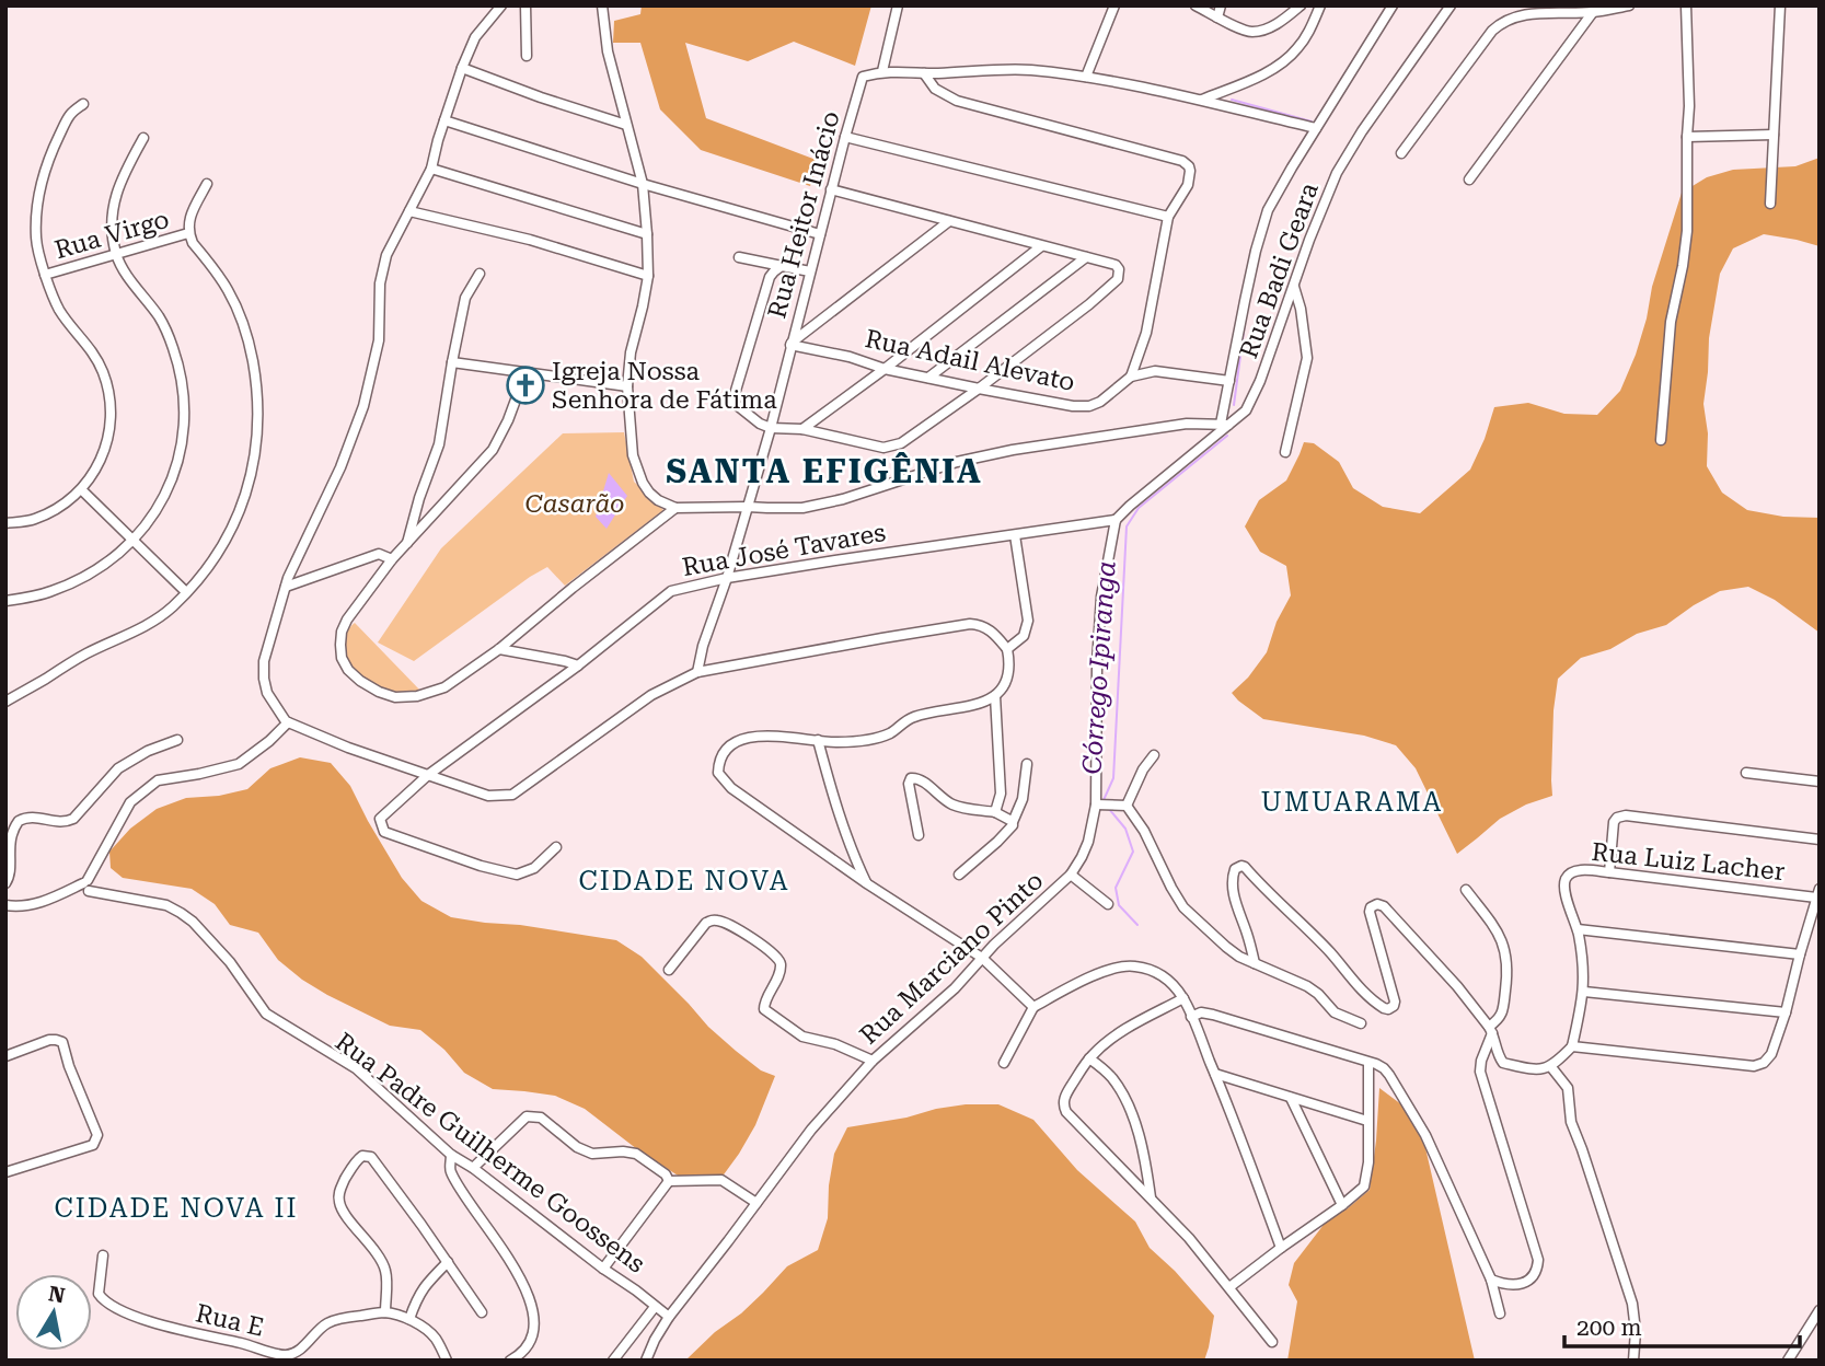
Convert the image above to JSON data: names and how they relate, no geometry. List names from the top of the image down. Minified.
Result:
{"streets":{"street":["Rua Heitor Inácio","Rua Virgo","Rua Badi Geara","Rua Adail Alevato","Rua José Tavares","Rua Luiz Lacher","Rua Marciano Pinto","Rua Padre Guilherme Goossens","Rua E"]},"crossings":[["Rua Heitor Inácio","Rua Adail Alevato"],["Rua Heitor Inácio","Rua José Tavares"],["Rua Badi Geara","Rua José Tavares"],["Rua Badi Geara","Rua Marciano Pinto"],["Rua José Tavares","Rua Marciano Pinto"],["Rua Marciano Pinto","Rua Padre Guilherme Goossens"]],"districts":["SANTA EFIGÊNIA","UMUARAMA","CIDADE NOVA","CIDADE NOVA II"],"water":["Córrego Ipiranga"],"parks":["Casarão"],"places":{"church":["Igreja Nossa Senhora de Fátima"]},"scale_bar":"200 m","north":"top"}
